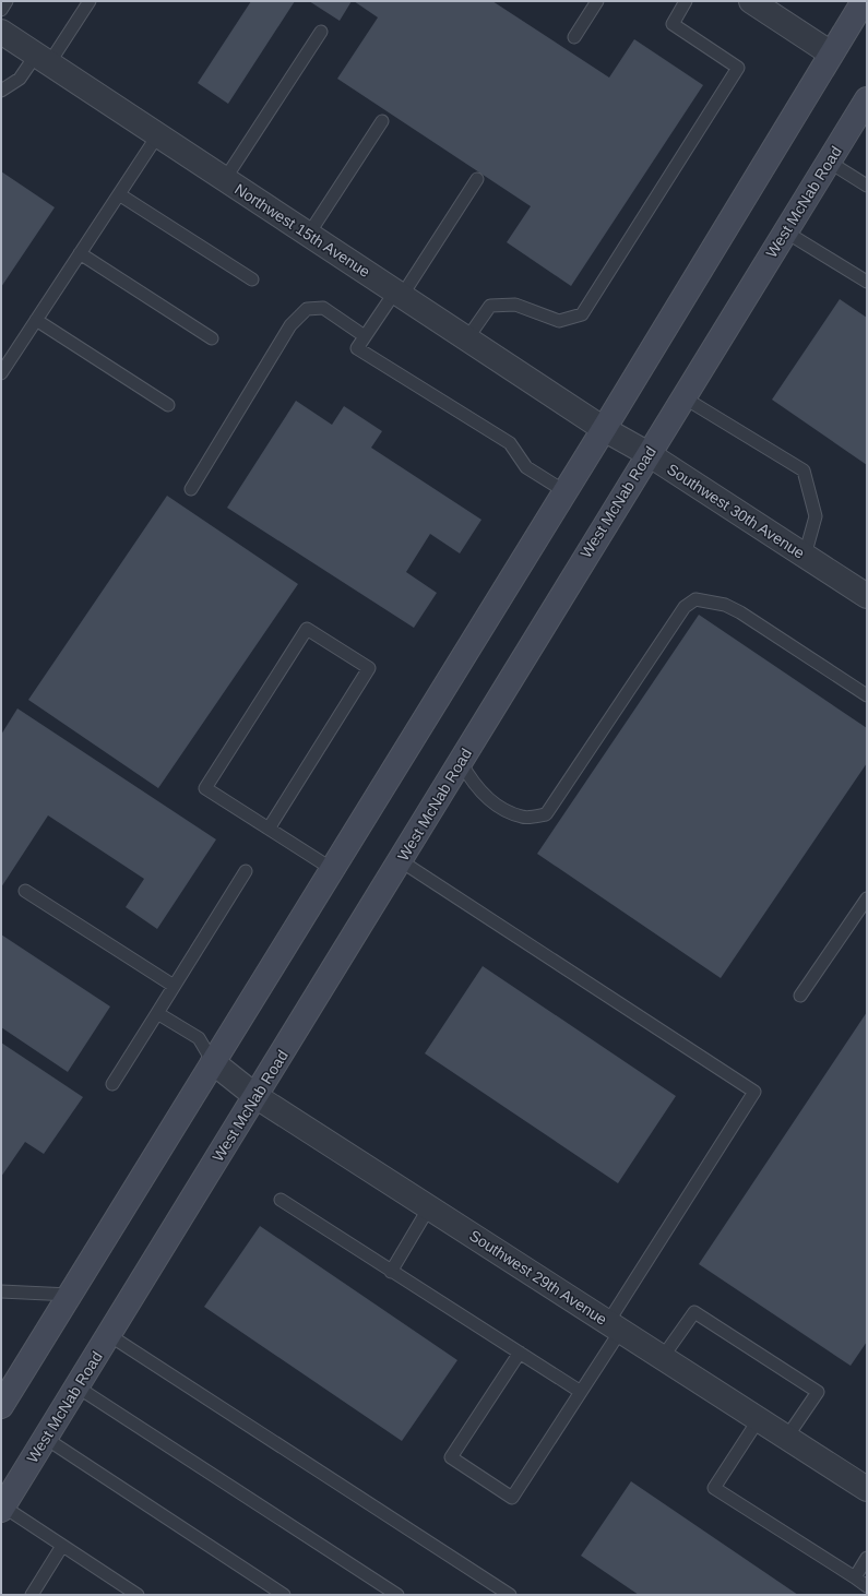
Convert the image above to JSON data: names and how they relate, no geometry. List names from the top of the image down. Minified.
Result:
{"streets":{"main road":["West McNab Road"],"street":["Northwest 15th Avenue","Southwest 30th Avenue","Southwest 29th Avenue"]},"crossings":[["West McNab Road","Southwest 30th Avenue"],["West McNab Road","Southwest 29th Avenue"],["Northwest 15th Avenue","Southwest 30th Avenue"]]}
